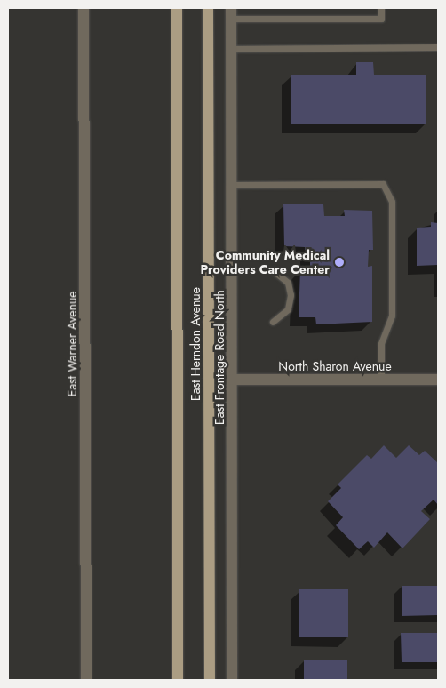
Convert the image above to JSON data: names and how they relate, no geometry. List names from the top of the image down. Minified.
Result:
{"streets":{"main road":["East Herndon Avenue"],"street":["East Warner Avenue","East Frontage Road North","North Sharon Avenue"]},"crossings":[["East Frontage Road North","North Sharon Avenue"]],"places":["Community Medical Providers Care Center"]}
